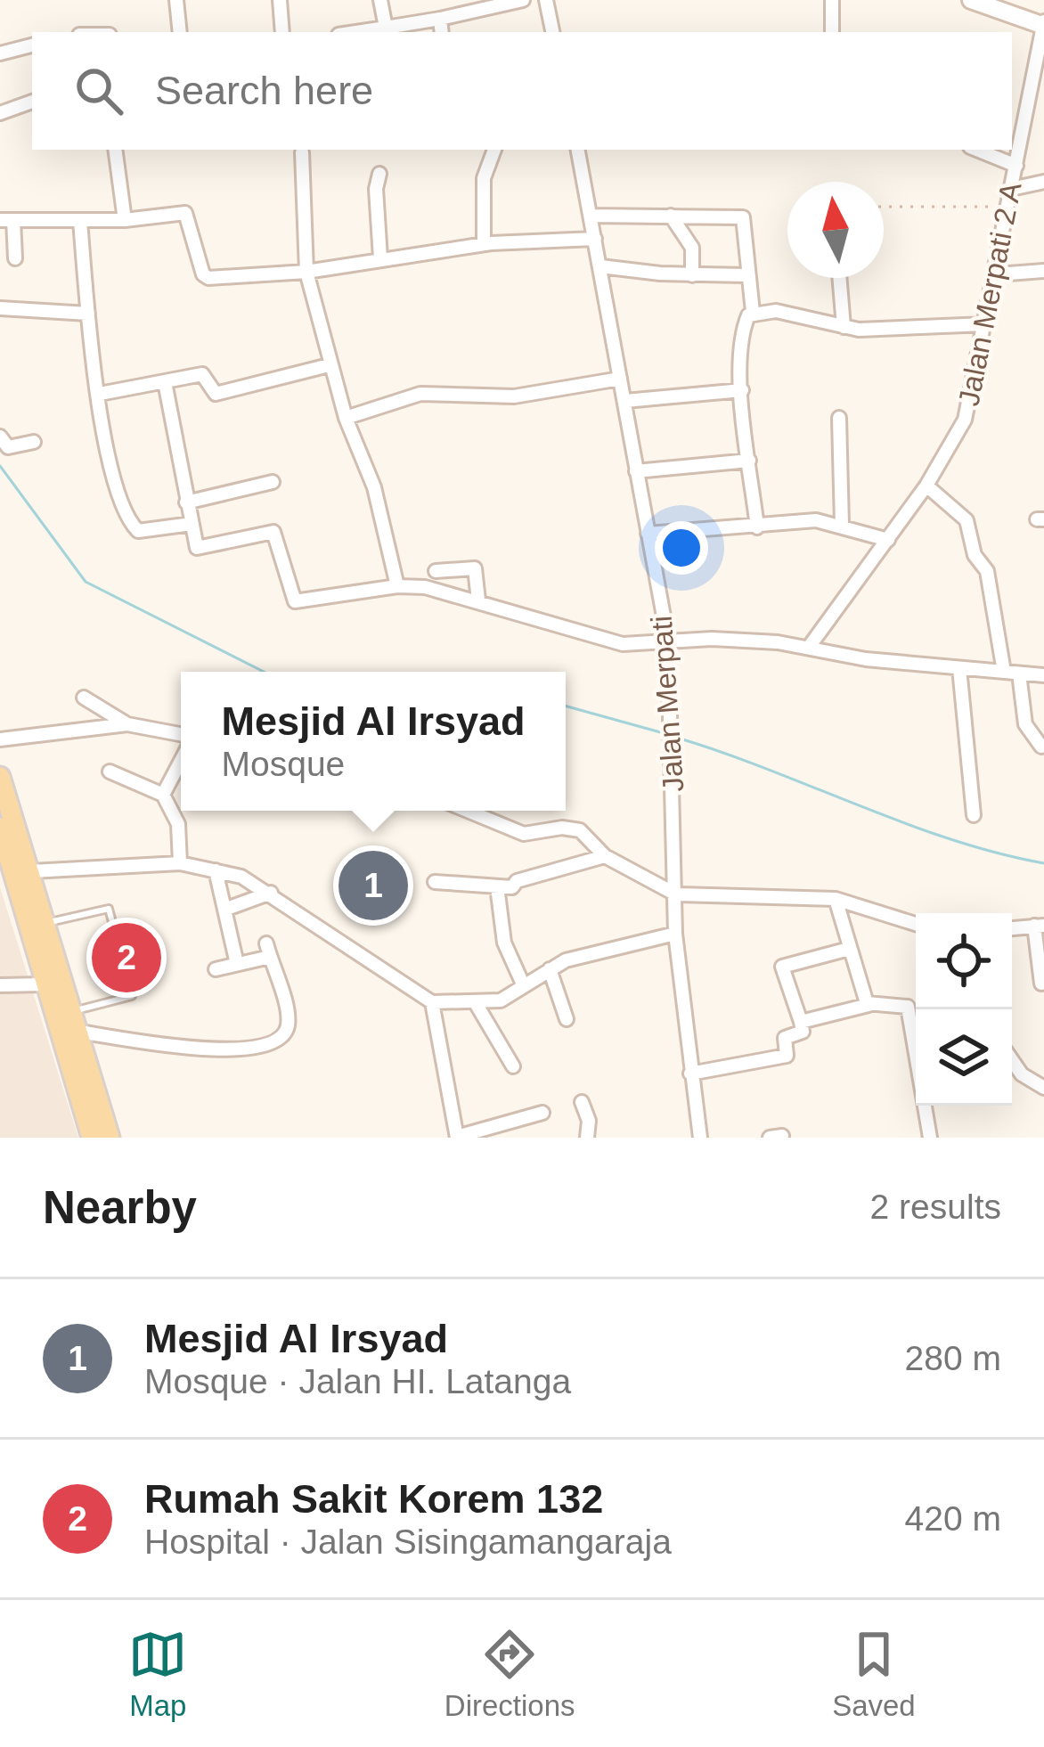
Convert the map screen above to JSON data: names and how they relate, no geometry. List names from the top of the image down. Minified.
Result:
{"streets":{"street":["Jalan Merpati 2 A","Jalan Merpati"]},"north":"top","page":{"search":"Search here","popup":["Mesjid Al Irsyad","Mosque"],"pins":["1","2"],"heading":["Nearby","2 results"],"list":[{"mark":"1","name":"Mesjid Al Irsyad","note":"Mosque · Jalan HI. Latanga","value":"280 m"},{"mark":"2","name":"Rumah Sakit Korem 132","note":"Hospital · Jalan Sisingamangaraja","value":"420 m"}],"nav":["Map","Directions","Saved"]}}
